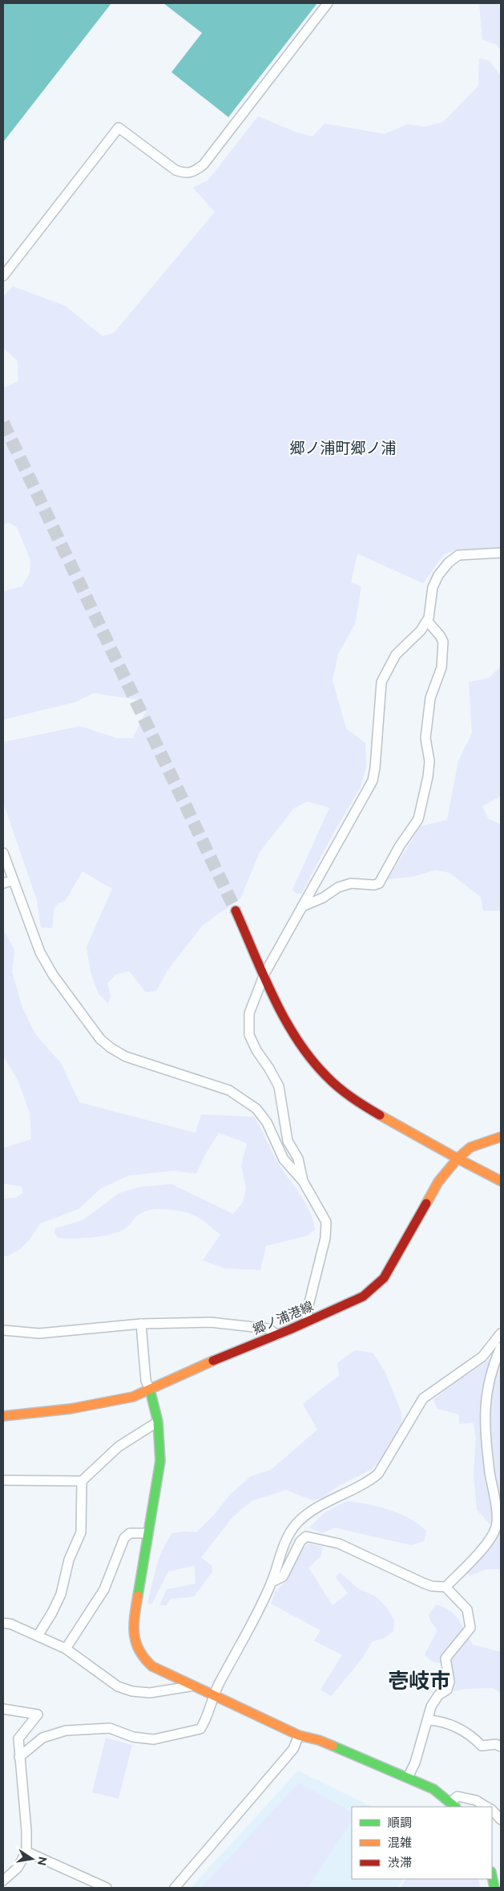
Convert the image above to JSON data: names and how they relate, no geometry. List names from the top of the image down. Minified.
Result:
{"streets":{"street":["郷ノ浦港線"]},"districts":["郷ノ浦町郷ノ浦","壱岐市"],"legend":["順調","混雑","渋滞"],"north":"right"}
